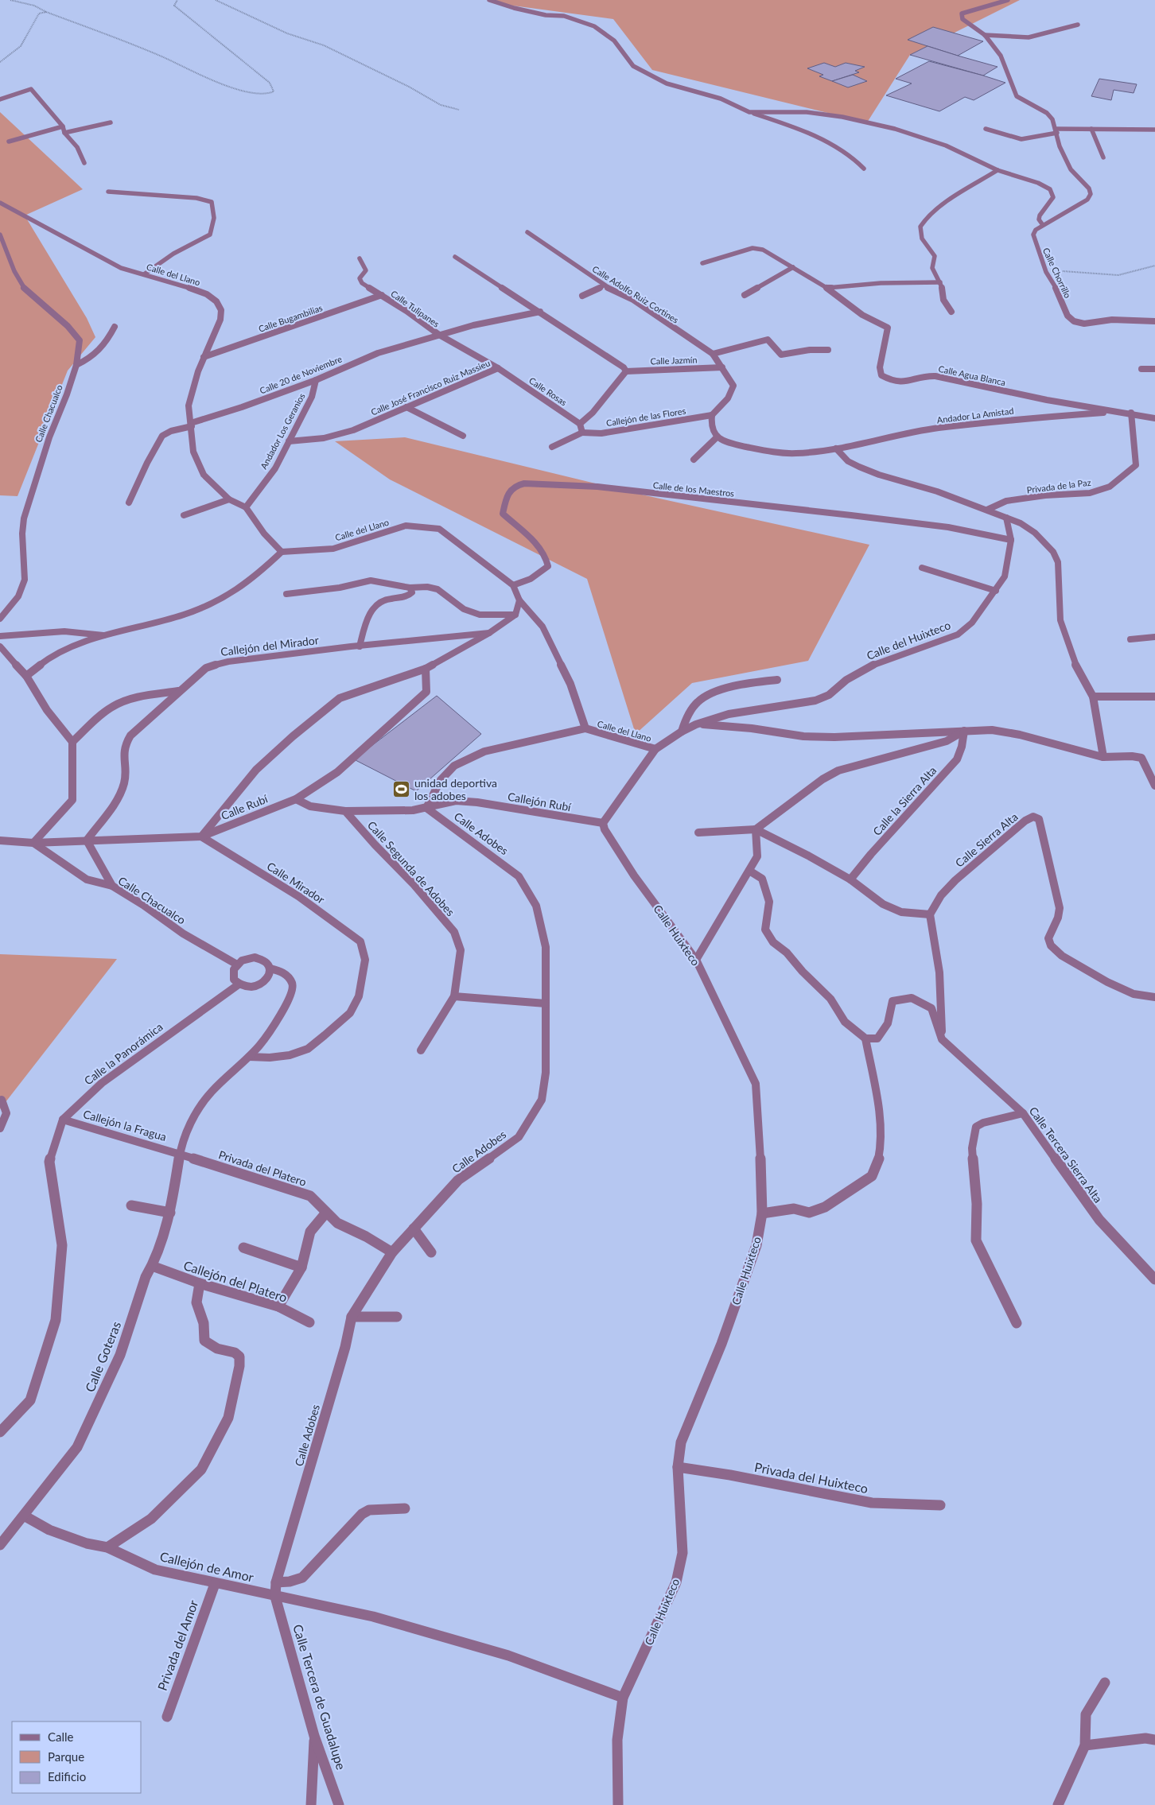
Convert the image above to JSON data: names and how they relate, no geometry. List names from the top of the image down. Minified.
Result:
{"streets":{"street":["Calle Chorrillo","Calle del Llano","Calle Adolfo Ruiz Cortines","Calle Tulipanes","Calle Bugambilias","Calle Jazmín","Calle 20 de Noviembre","Calle Agua Blanca","Calle José Francisco Ruiz Massieu","Calle Rosas","Calle Chacualco","Andador La Amistad","Callejón de las Flores","Andador Los Geranios","Privada de la Paz","Calle de los Maestros","Calle del Huixteco","Callejón del Mirador","Calle la Sierra Alta","Callejón Rubí","Calle Rubí","Calle Adobes","Calle Sierra Alta","Calle Segunda de Adobes","Calle Mirador","Calle Huixteco","Calle la Panorámica","Callejón la Fragua","Calle Tercera Sierra Alta","Privada del Platero","Callejón del Platero","Calle Goteras","Privada del Huixteco","Callejón de Amor","Privada del Amor","Calle Tercera de Guadalupe"]},"crossings":[["Calle del Llano","Calle Bugambilias"],["Calle del Llano","Calle 20 de Noviembre"],["Calle del Llano","Andador Los Geranios"],["Calle del Llano","Calle de los Maestros"],["Calle Adolfo Ruiz Cortines","Calle Jazmín"],["Calle Adolfo Ruiz Cortines","Callejón de las Flores"],["Calle Tulipanes","Calle Bugambilias"],["Calle Tulipanes","Calle 20 de Noviembre"],["Calle Tulipanes","Calle José Francisco Ruiz Massieu"],["Calle 20 de Noviembre","Calle José Francisco Ruiz Massieu"],["Calle 20 de Noviembre","Andador Los Geranios"],["Calle Agua Blanca","Andador La Amistad"],["Calle Agua Blanca","Privada de la Paz"],["Calle José Francisco Ruiz Massieu","Calle Rosas"],["Calle José Francisco Ruiz Massieu","Andador Los Geranios"],["Calle Chacualco","Calle la Panorámica"],["Calle de los Maestros","Calle del Huixteco"],["Callejón Rubí","Calle Adobes"],["Callejón Rubí","Calle Huixteco"],["Calle Rubí","Calle Mirador"],["Calle Adobes","Privada del Platero"],["Calle Adobes","Callejón de Amor"],["Calle Adobes","Calle Tercera de Guadalupe"],["Calle Mirador","Calle Goteras"],["Calle Huixteco","Privada del Huixteco"],["Calle Huixteco","Callejón de Amor"],["Calle la Panorámica","Callejón la Fragua"],["Callejón la Fragua","Privada del Platero"],["Callejón la Fragua","Calle Goteras"],["Privada del Platero","Calle Goteras"],["Callejón del Platero","Calle Goteras"],["Calle Goteras","Callejón de Amor"],["Callejón de Amor","Privada del Amor"],["Callejón de Amor","Calle Tercera de Guadalupe"]],"places":{"sports":["unidad deportiva los adobes"]},"legend":["Calle","Parque","Edificio"]}
